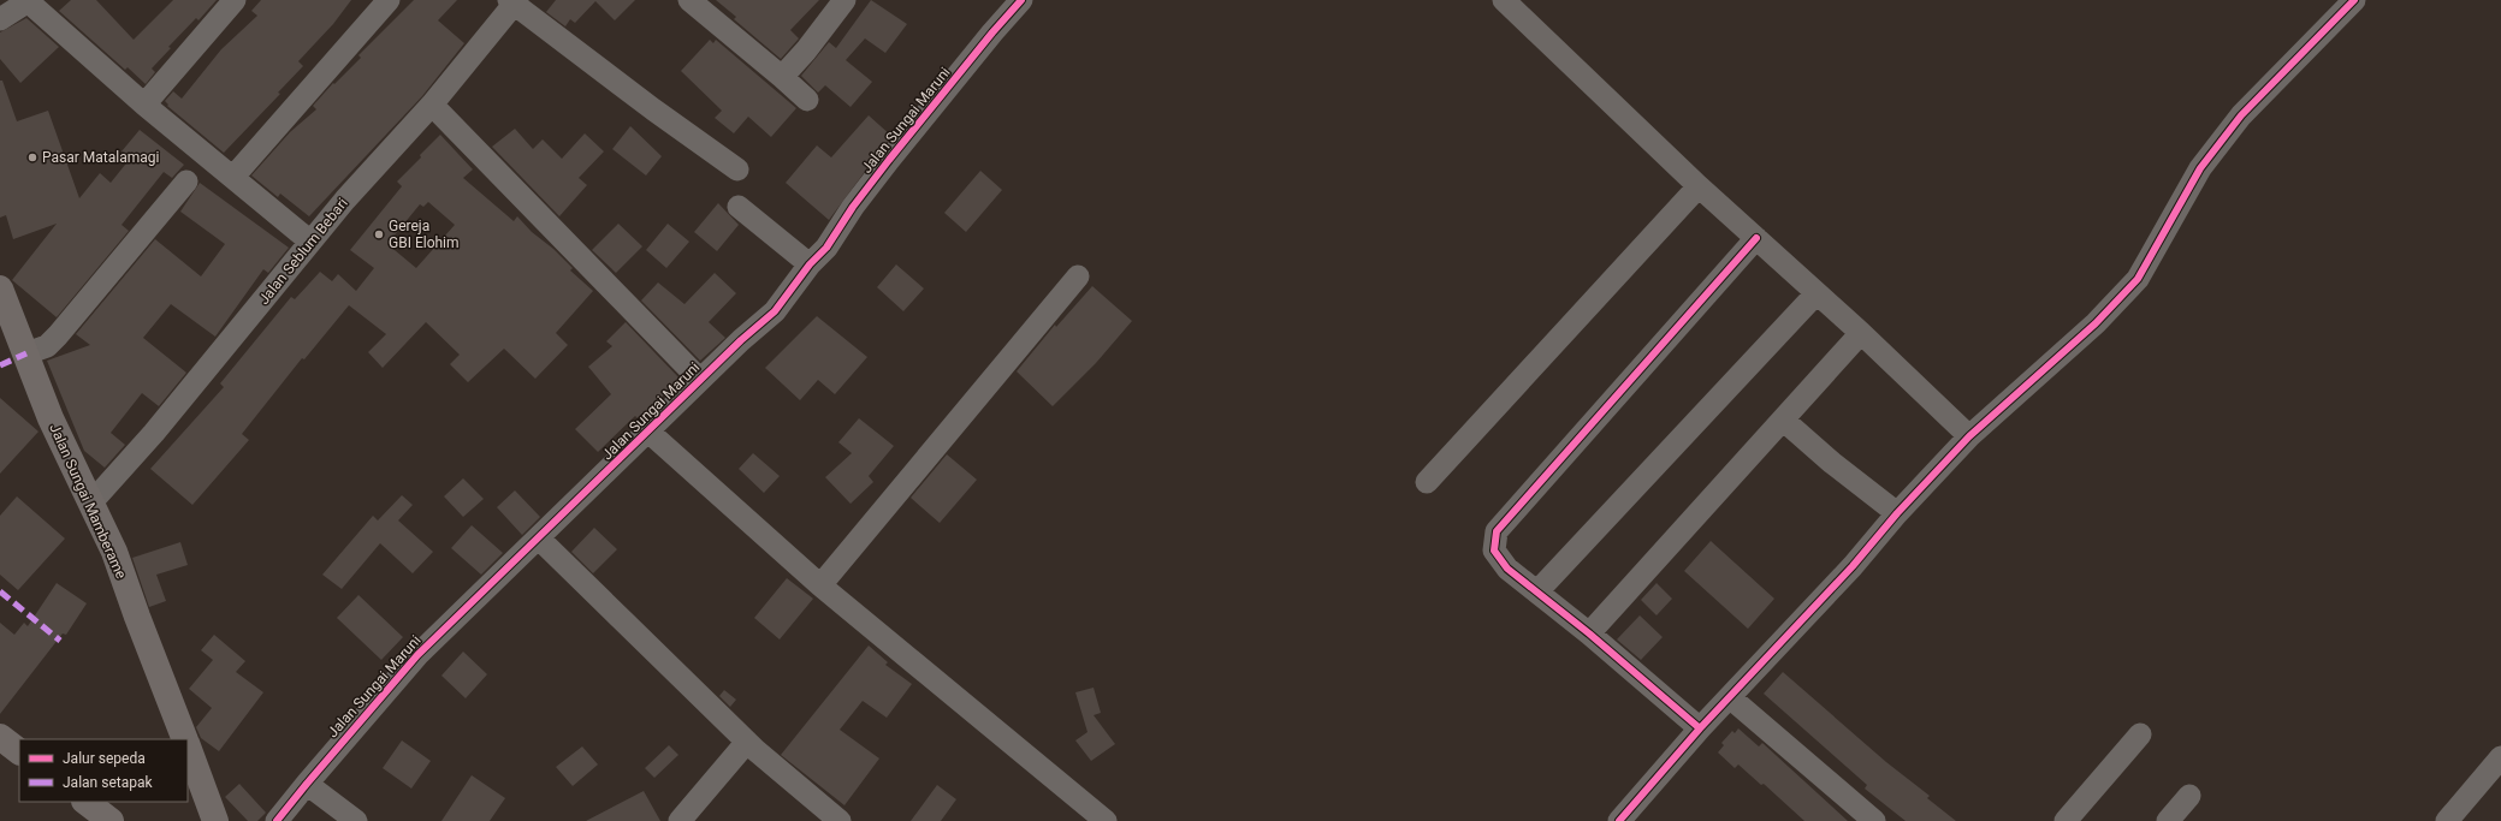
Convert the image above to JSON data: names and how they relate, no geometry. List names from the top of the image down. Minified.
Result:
{"streets":{"street":["Jalan Sungai Maruni","Jalan Seblum Bebari","Jalan Sungai Mamberame"]},"crossings":[["Jalan Seblum Bebari","Jalan Sungai Mamberame"]],"places":["Pasar Matalamagi","Gereja GBI Elohim"],"legend":["Jalur sepeda","Jalan setapak"]}
